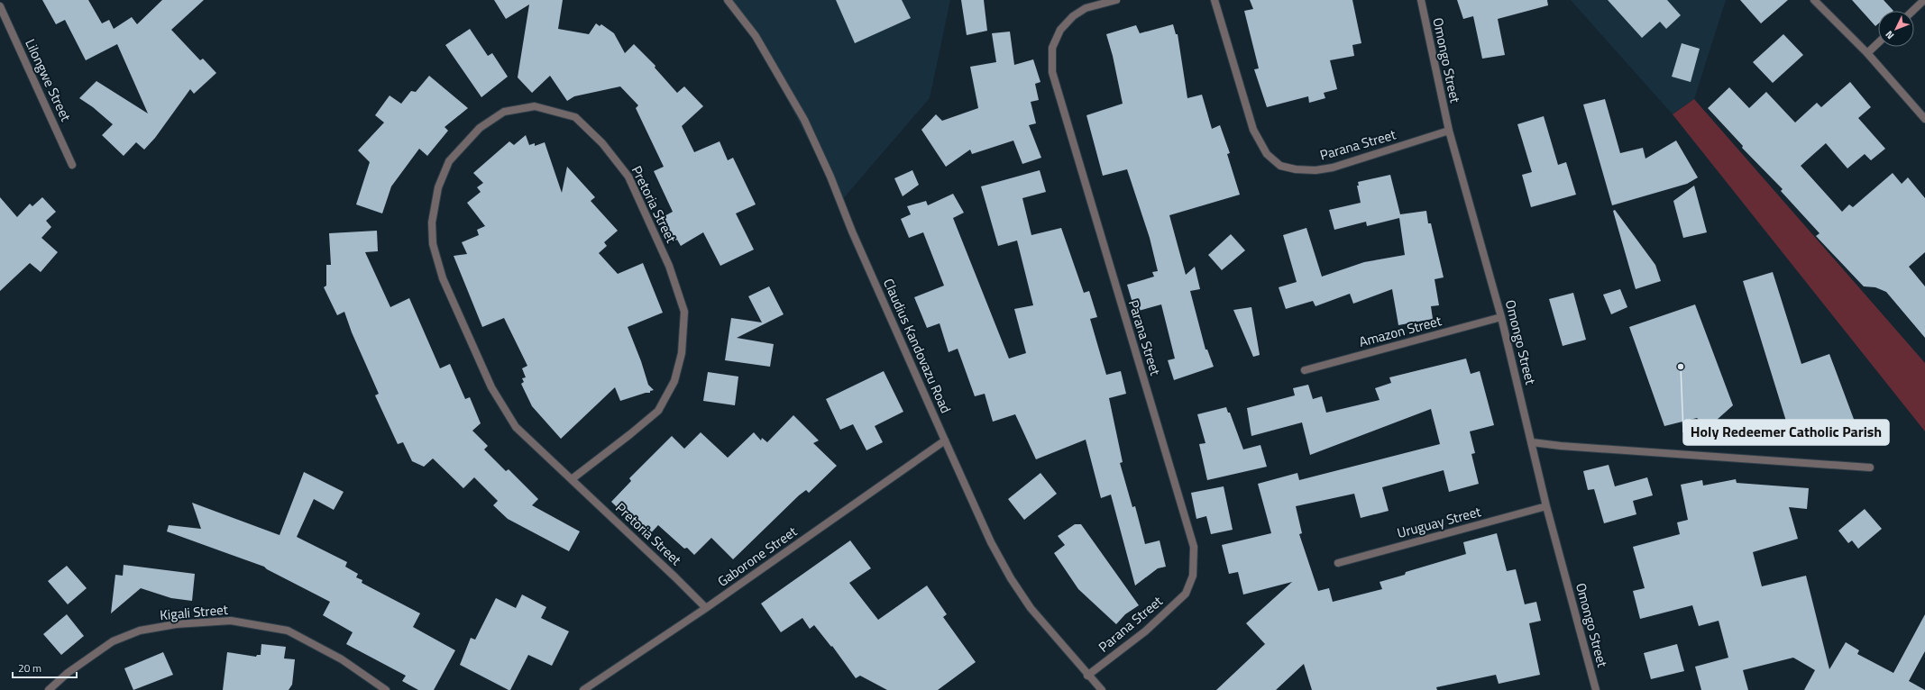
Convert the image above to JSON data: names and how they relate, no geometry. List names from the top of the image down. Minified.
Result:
{"streets":{"street":["Omongo Street","Lilongwe Street","Parana Street","Pretoria Street","Amazon Street","Claudius Kandovazu Road","Uruguay Street","Gaborone Street","Kigali Street"]},"crossings":[["Omongo Street","Parana Street"],["Omongo Street","Amazon Street"],["Omongo Street","Uruguay Street"],["Parana Street","Claudius Kandovazu Road"],["Pretoria Street","Gaborone Street"],["Claudius Kandovazu Road","Gaborone Street"]],"places":["Holy Redeemer Catholic Parish"],"scale_bar":"20 m","north":"bottom left"}
